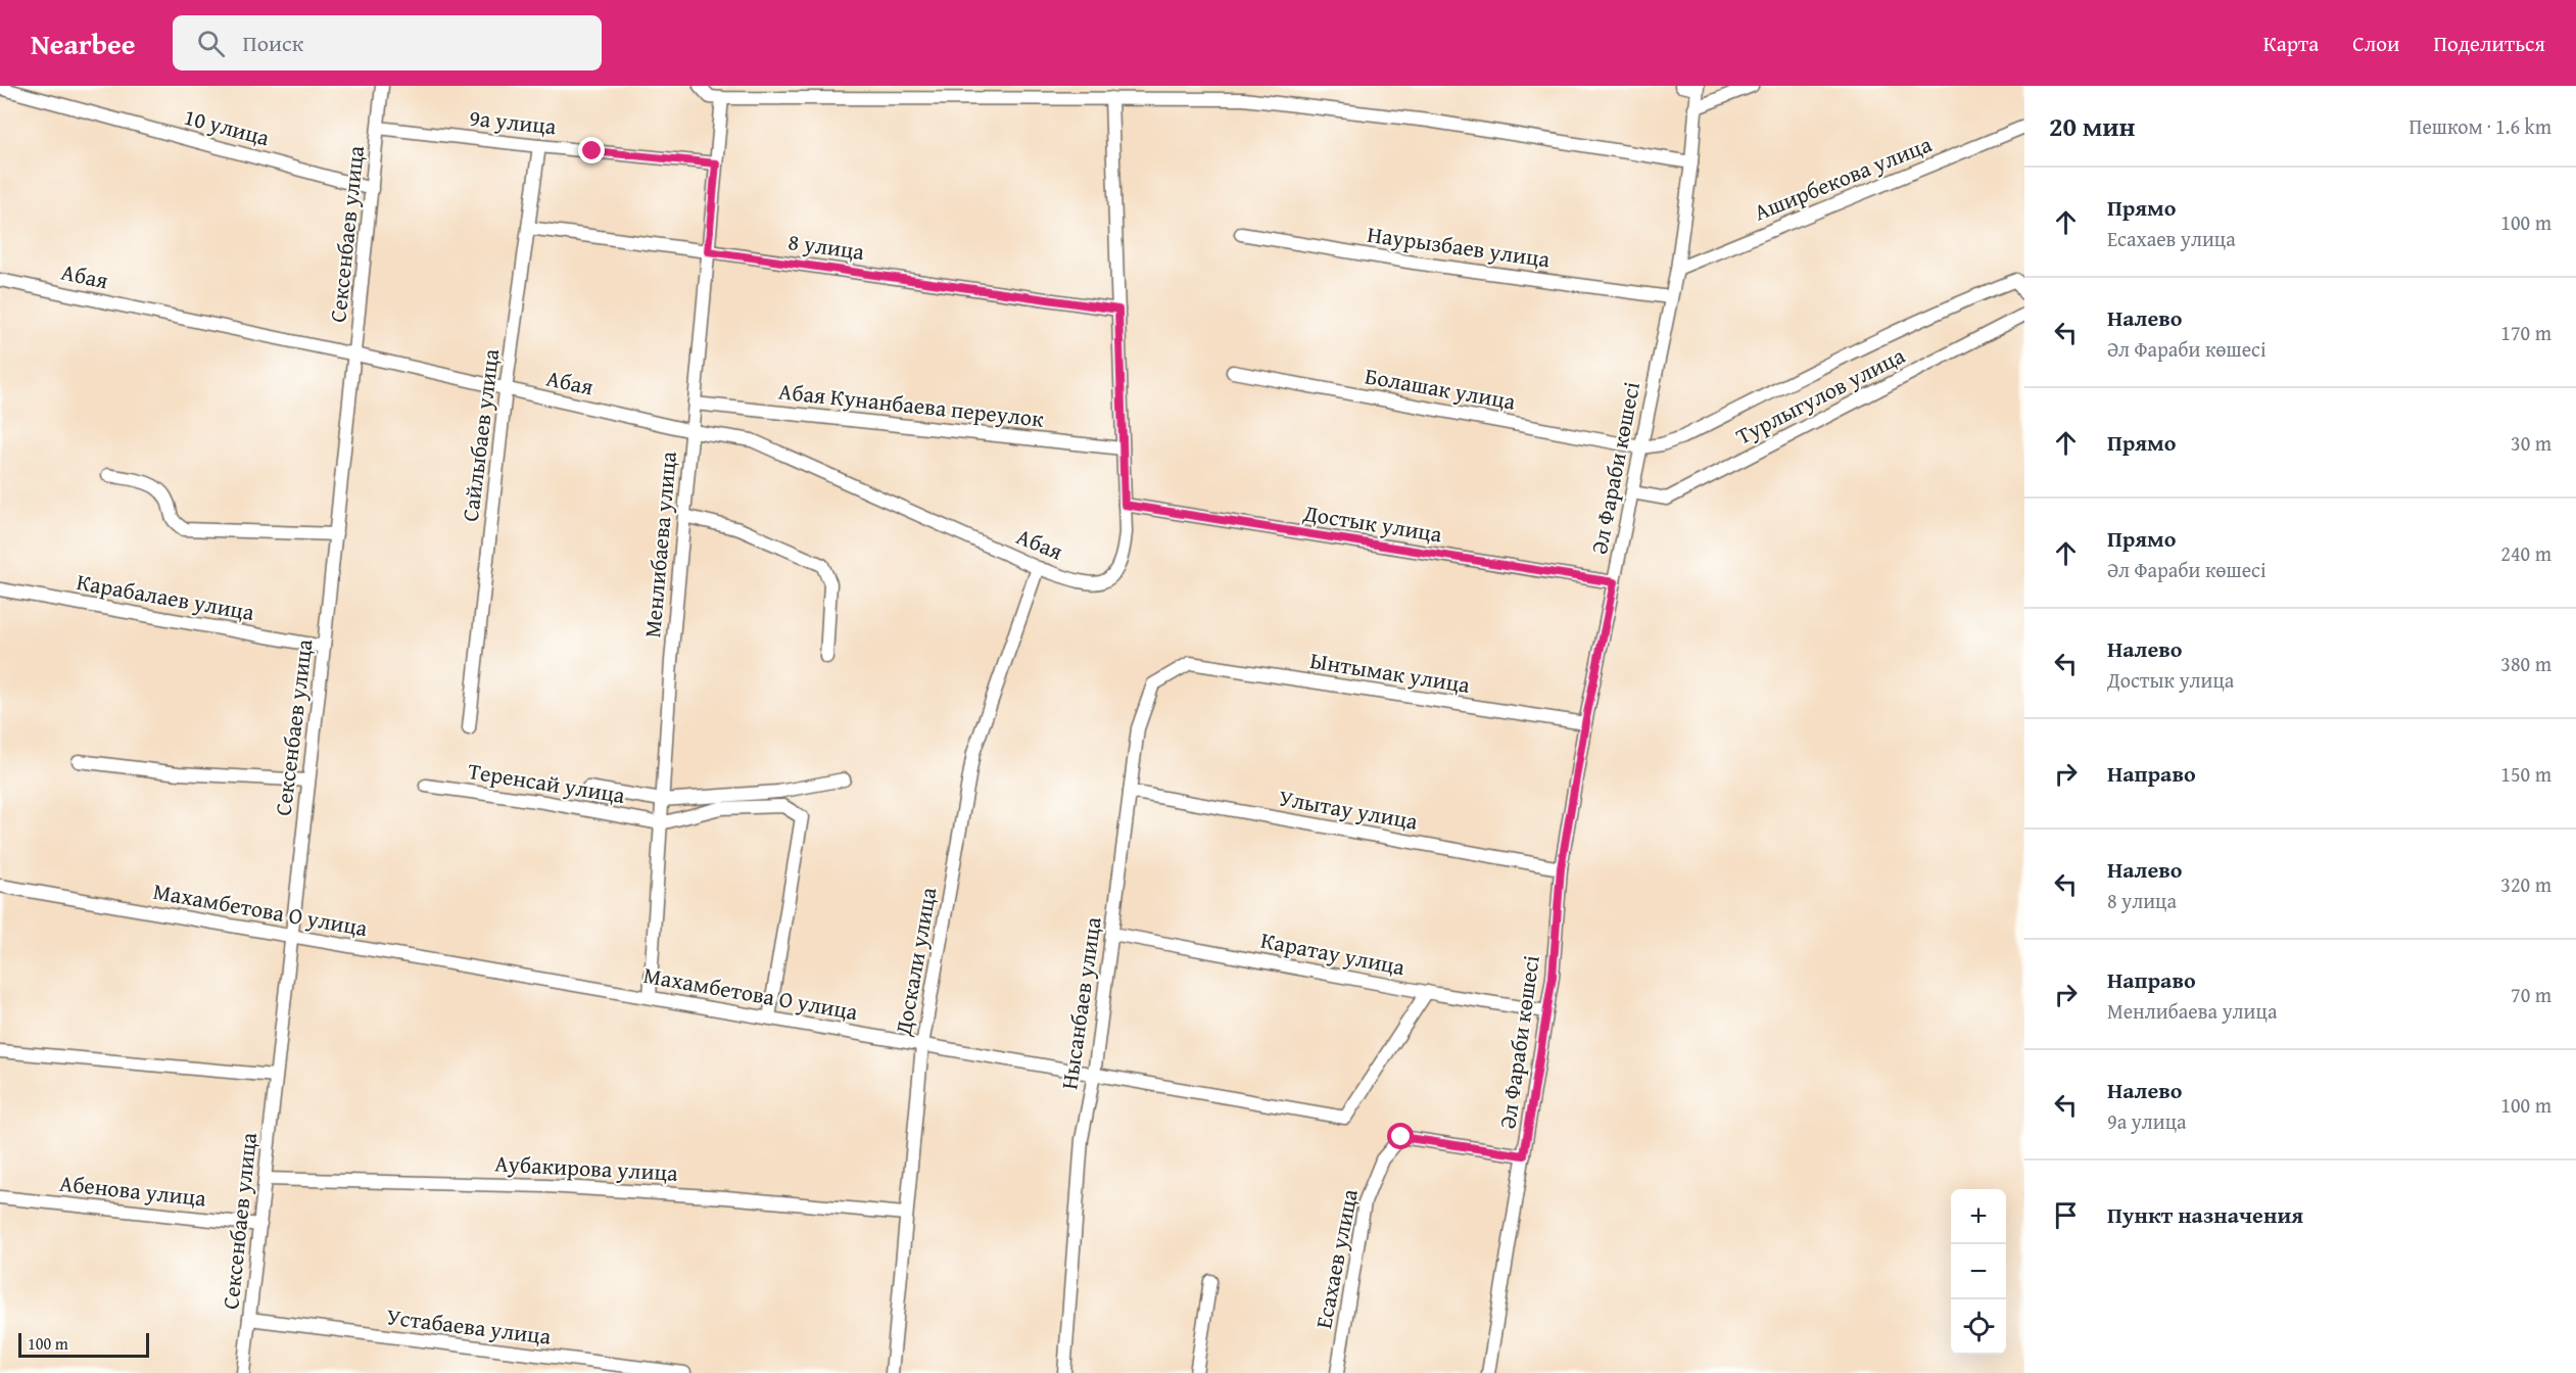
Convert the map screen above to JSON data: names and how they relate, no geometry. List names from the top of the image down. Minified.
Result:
{"streets":{"street":["9а улица","10 улица","Аширбекова улица","Сексенбаев улица","8 улица","Наурызбаев улица","Абая","Болашак улица","Турлыгулов улица","Абая Кунанбаева переулок","Сайлыбаев улица","Әл Фараби көшесі","Достык улица","Менлибаева улица","Карабалаев улица","Ынтымак улица","Теренсай улица","Улытау улица","Махамбетова О улица","Каратау улица","Доскали улица","Нысанбаев улица","Аубакирова улица","Абенова улица","Есахаев улица","Устабаева улица"]},"crossings":[["9а улица","Сексенбаев улица"],["9а улица","Сайлыбаев улица"],["9а улица","Менлибаева улица"],["10 улица","Сексенбаев улица"],["Аширбекова улица","Әл Фараби көшесі"],["Сексенбаев улица","Абая"],["Сексенбаев улица","Карабалаев улица"],["Сексенбаев улица","Махамбетова О улица"],["Сексенбаев улица","Аубакирова улица"],["Сексенбаев улица","Абенова улица"],["Сексенбаев улица","Устабаева улица"],["8 улица","Сайлыбаев улица"],["8 улица","Менлибаева улица"],["Наурызбаев улица","Әл Фараби көшесі"],["Абая","Сайлыбаев улица"],["Абая","Достык улица"],["Абая","Менлибаева улица"],["Абая","Доскали улица"],["Болашак улица","Турлыгулов улица"],["Болашак улица","Әл Фараби көшесі"],["Турлыгулов улица","Әл Фараби көшесі"],["Абая Кунанбаева переулок","Менлибаева улица"],["Әл Фараби көшесі","Достык улица"],["Әл Фараби көшесі","Ынтымак улица"],["Әл Фараби көшесі","Улытау улица"],["Әл Фараби көшесі","Каратау улица"],["Әл Фараби көшесі","Есахаев улица"],["Менлибаева улица","Теренсай улица"],["Менлибаева улица","Махамбетова О улица"],["Ынтымак улица","Нысанбаев улица"],["Улытау улица","Нысанбаев улица"],["Махамбетова О улица","Каратау улица"],["Махамбетова О улица","Доскали улица"],["Махамбетова О улица","Нысанбаев улица"],["Каратау улица","Нысанбаев улица"],["Доскали улица","Аубакирова улица"]],"scale_bar":"100 m","page":{"header":"Nearbee","search":"Поиск","nav":["Карта","Слои","Поделиться"],"heading":["20 мин","Пешком · 1.6 km"],"list":[["Прямо","Есахаев улица","100 m"],["Налево","Әл Фараби көшесі","170 m"],["Прямо","30 m"],["Прямо","Әл Фараби көшесі","240 m"],["Налево","Достык улица","380 m"],["Направо","150 m"],["Налево","8 улица","320 m"],["Направо","Менлибаева улица","70 m"],["Налево","9а улица","100 m"],"Пункт назначения"],"map_buttons":["+","−"],"scale":"100 m"}}
